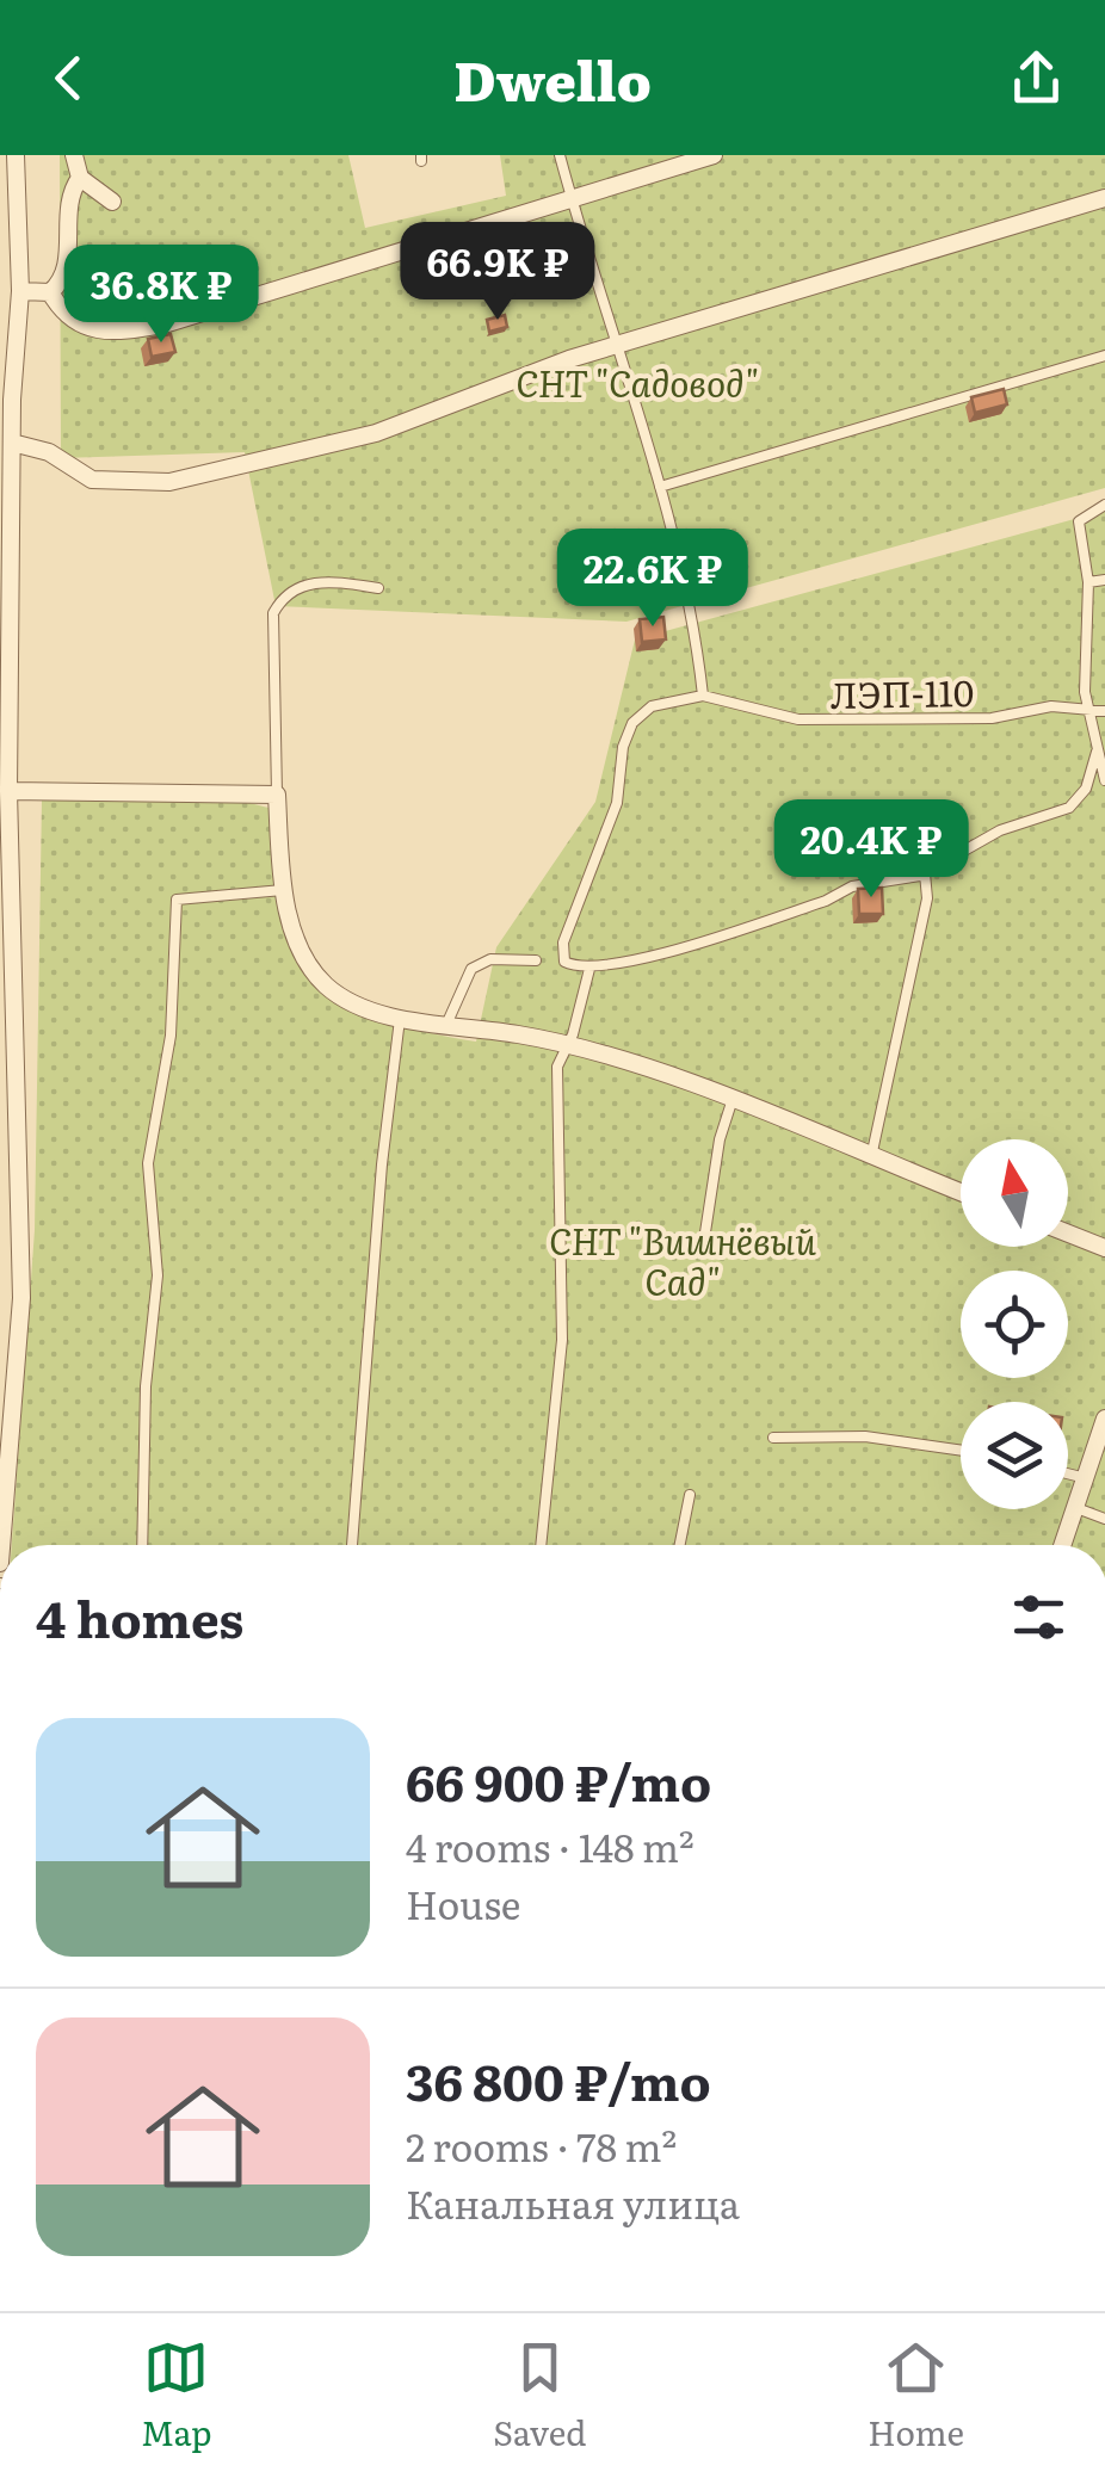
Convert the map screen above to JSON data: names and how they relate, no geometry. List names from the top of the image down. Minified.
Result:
{"streets":{"lane":["ЛЭП-110"]},"parks":["СНТ \"Садовод\"","СНТ \"Вишнёвый Сад\""],"north":"top","page":{"header":"Dwello","price":["66.9K ₽","36.8K ₽","22.6K ₽","20.4K ₽"],"heading":"4 homes","list":[{"name":"66 900 ₽/mo","note":"4 rooms · 148 m² · House"},{"name":"36 800 ₽/mo","note":"2 rooms · 78 m² · Канальная улица"}],"tabs":["Map","Saved","Home"]}}
